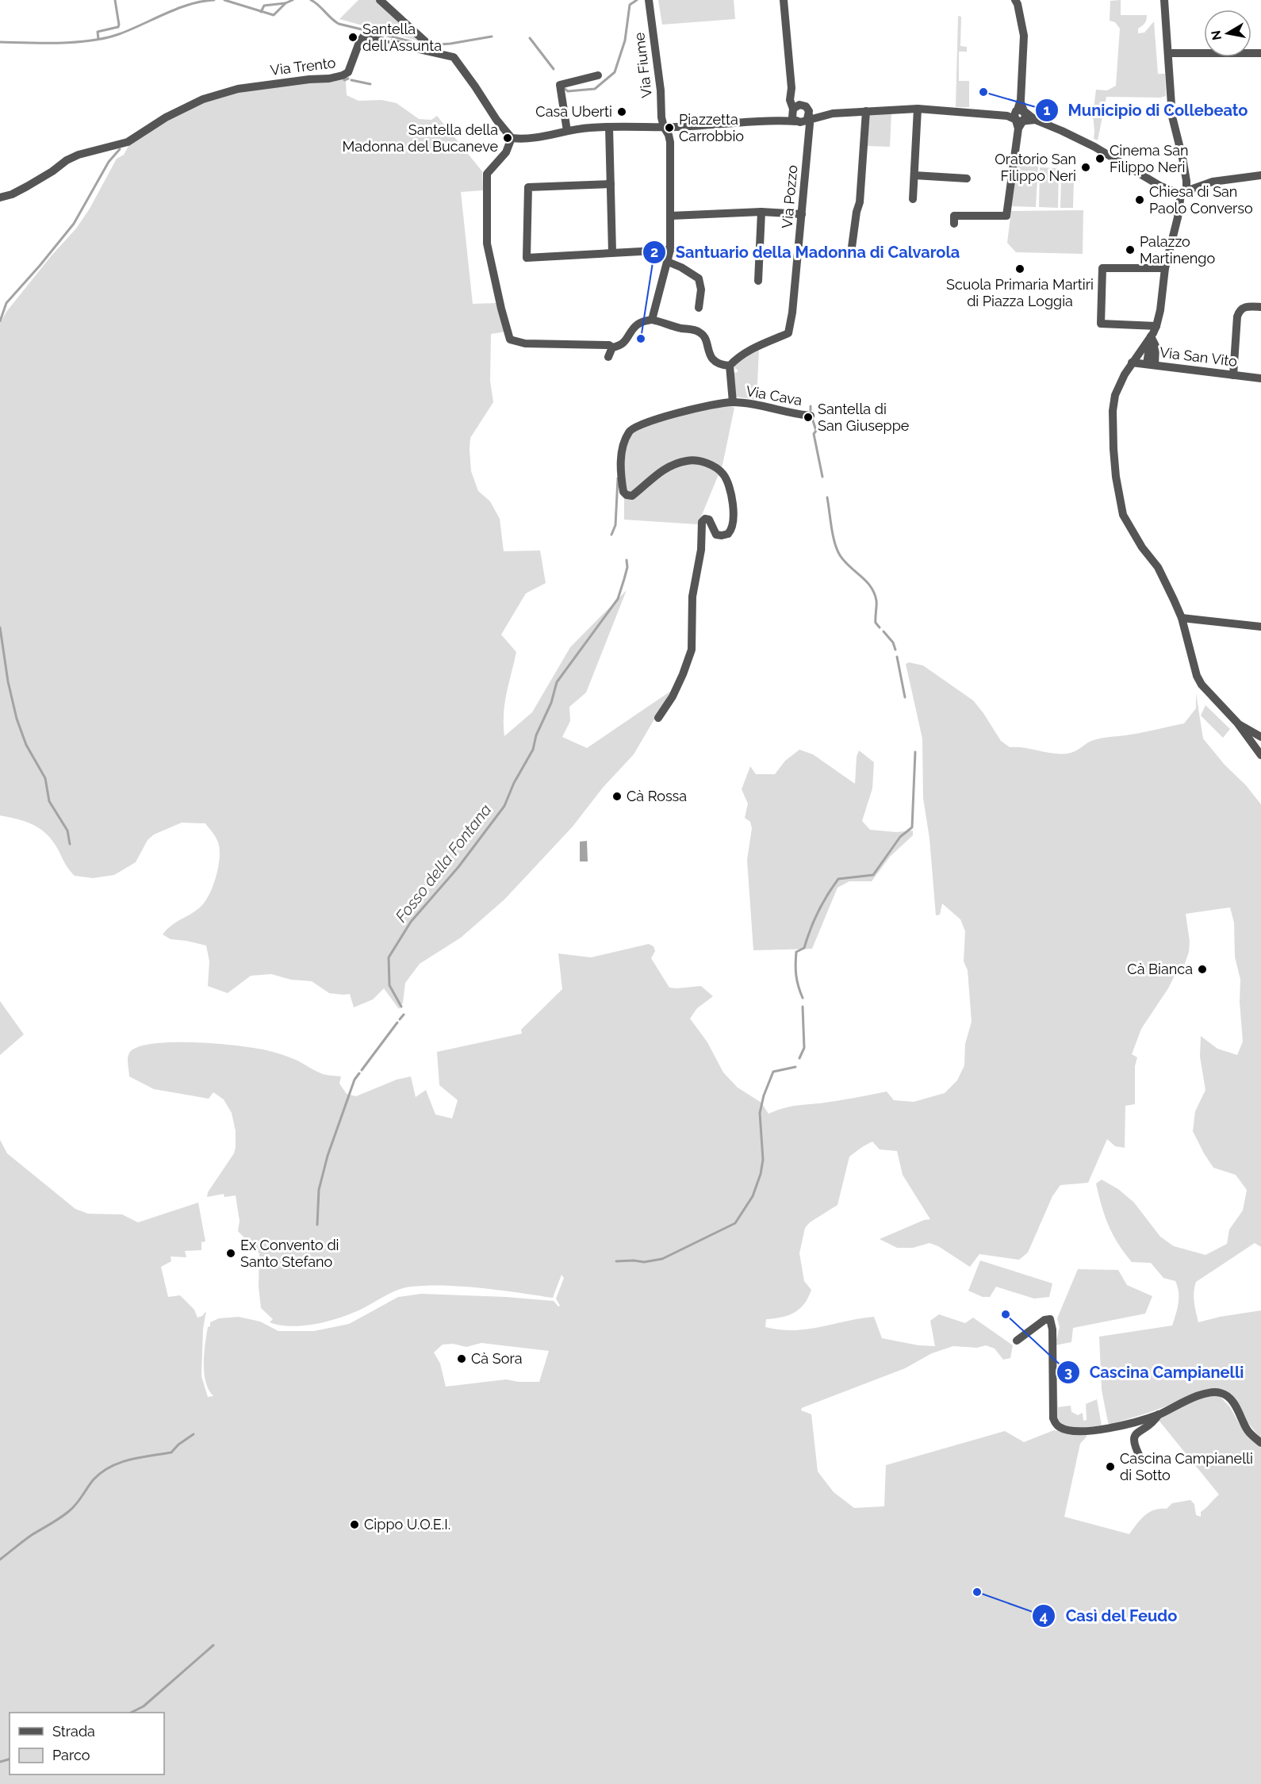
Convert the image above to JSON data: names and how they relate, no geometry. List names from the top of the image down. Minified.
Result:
{"streets":{"street":["Via Fiume","Via Trento","Via Pozzo","Via San Vito","Via Cava"]},"water":["Fosso della Fontana"],"places":["Santella dell'Assunta","Municipio di Collebeato","Casa Uberti","Piazzetta Carrobbio","Santella della Madonna del Bucaneve","Cinema San Filippo Neri","Oratorio San Filippo Neri","Chiesa di San Paolo Converso","Palazzo Martinengo","Scuola Primaria Martiri di Piazza Loggia","Santuario della Madonna di Calvarola","Santella di San Giuseppe","Cà Rossa","Cà Bianca","Ex Convento di Santo Stefano","Cascina Campianelli","Cà Sora","Cascina Campianelli di Sotto","Cippo U.O.E.I.","Casì del Feudo"],"legend":["Strada","Parco"],"north":"left"}
